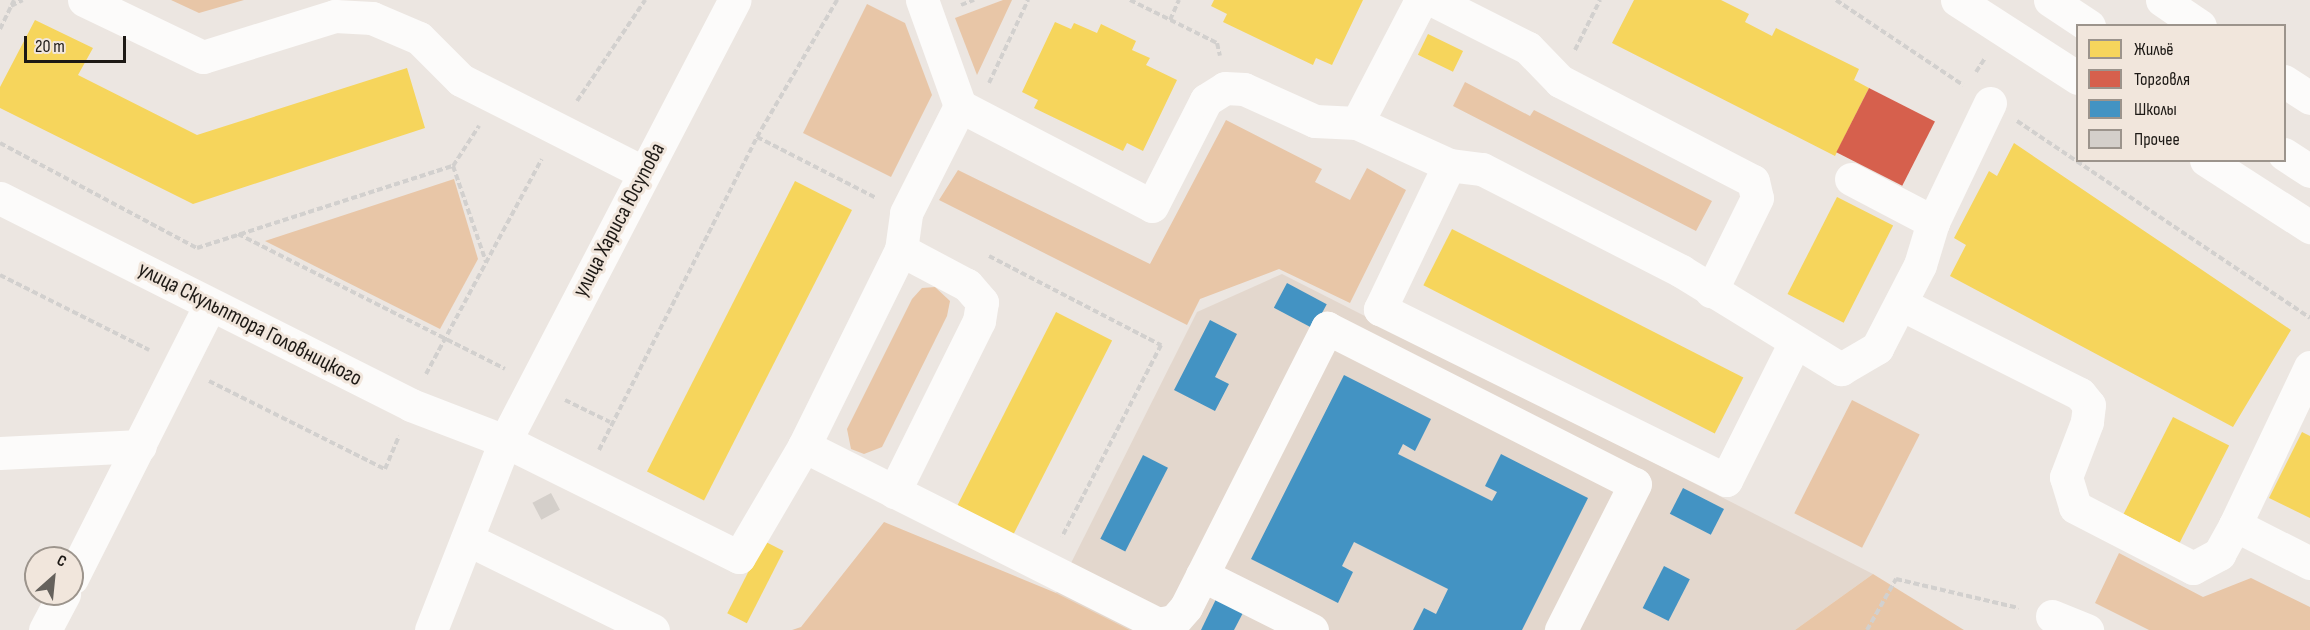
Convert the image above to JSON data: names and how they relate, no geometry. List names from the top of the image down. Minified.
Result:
{"streets":{"street":["улица Хариса Юсупова","улица Скульптора Головницкого"]},"crossings":[["улица Хариса Юсупова","улица Скульптора Головницкого"]],"legend":["Жильё","Торговля","Школы","Прочее"],"scale_bar":"20 m","north":"top right"}
